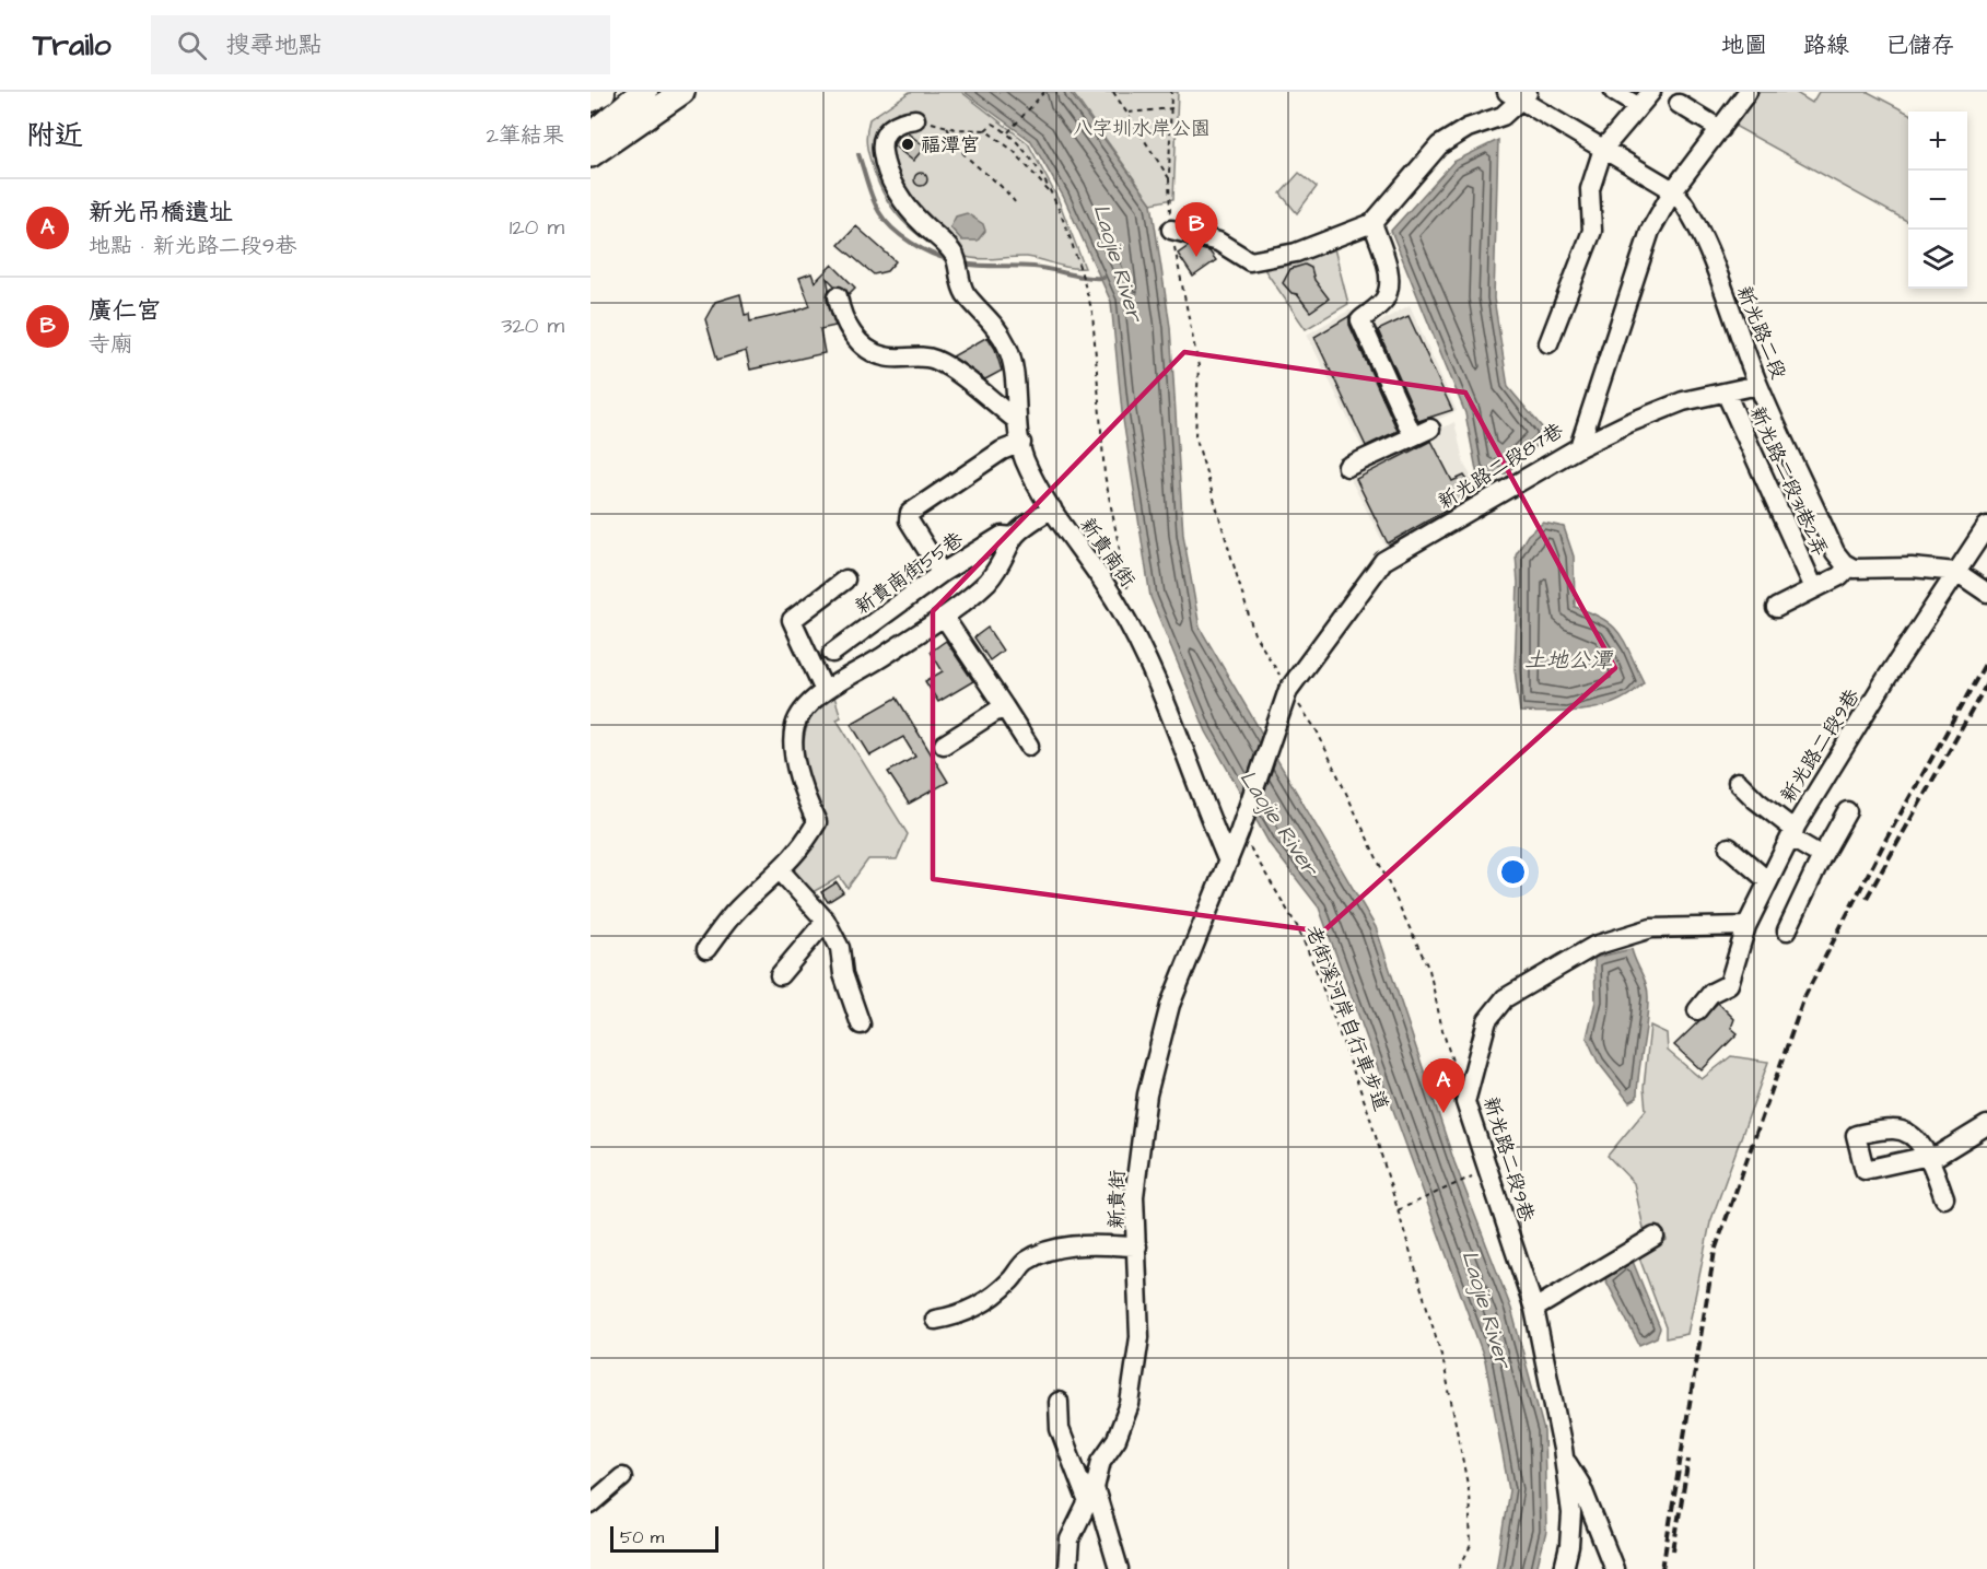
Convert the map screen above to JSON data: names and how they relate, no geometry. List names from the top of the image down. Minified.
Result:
{"streets":{"street":["新光路二段","新光路二段87巷","新光路二段31巷2弄","新貴南街","新貴南街55巷","新光路二段9巷","新貴街"],"path":["老街溪河岸自行車步道"]},"crossings":[["新光路二段","新光路二段87巷"],["新光路二段87巷","老街溪河岸自行車步道"],["新光路二段87巷","新貴街"],["新貴南街","新貴街"],["老街溪河岸自行車步道","新貴街"]],"water":["Laojie River","土地公潭"],"parks":["八字圳水岸公園"],"places":["福潭宮"],"scale_bar":"50 m","page":{"header":"Trailo","search":"搜尋地點","nav":["地圖","路線","已儲存"],"heading":["附近","2筆結果"],"map_buttons":["+","−"],"list":[{"mark":"A","name":"新光吊橋遺址","note":"地點 · 新光路二段9巷","value":"120 m"},{"mark":"B","name":"廣仁宮","note":"寺廟","value":"320 m"}],"pins":["B","A"],"scale":"50 m"}}
